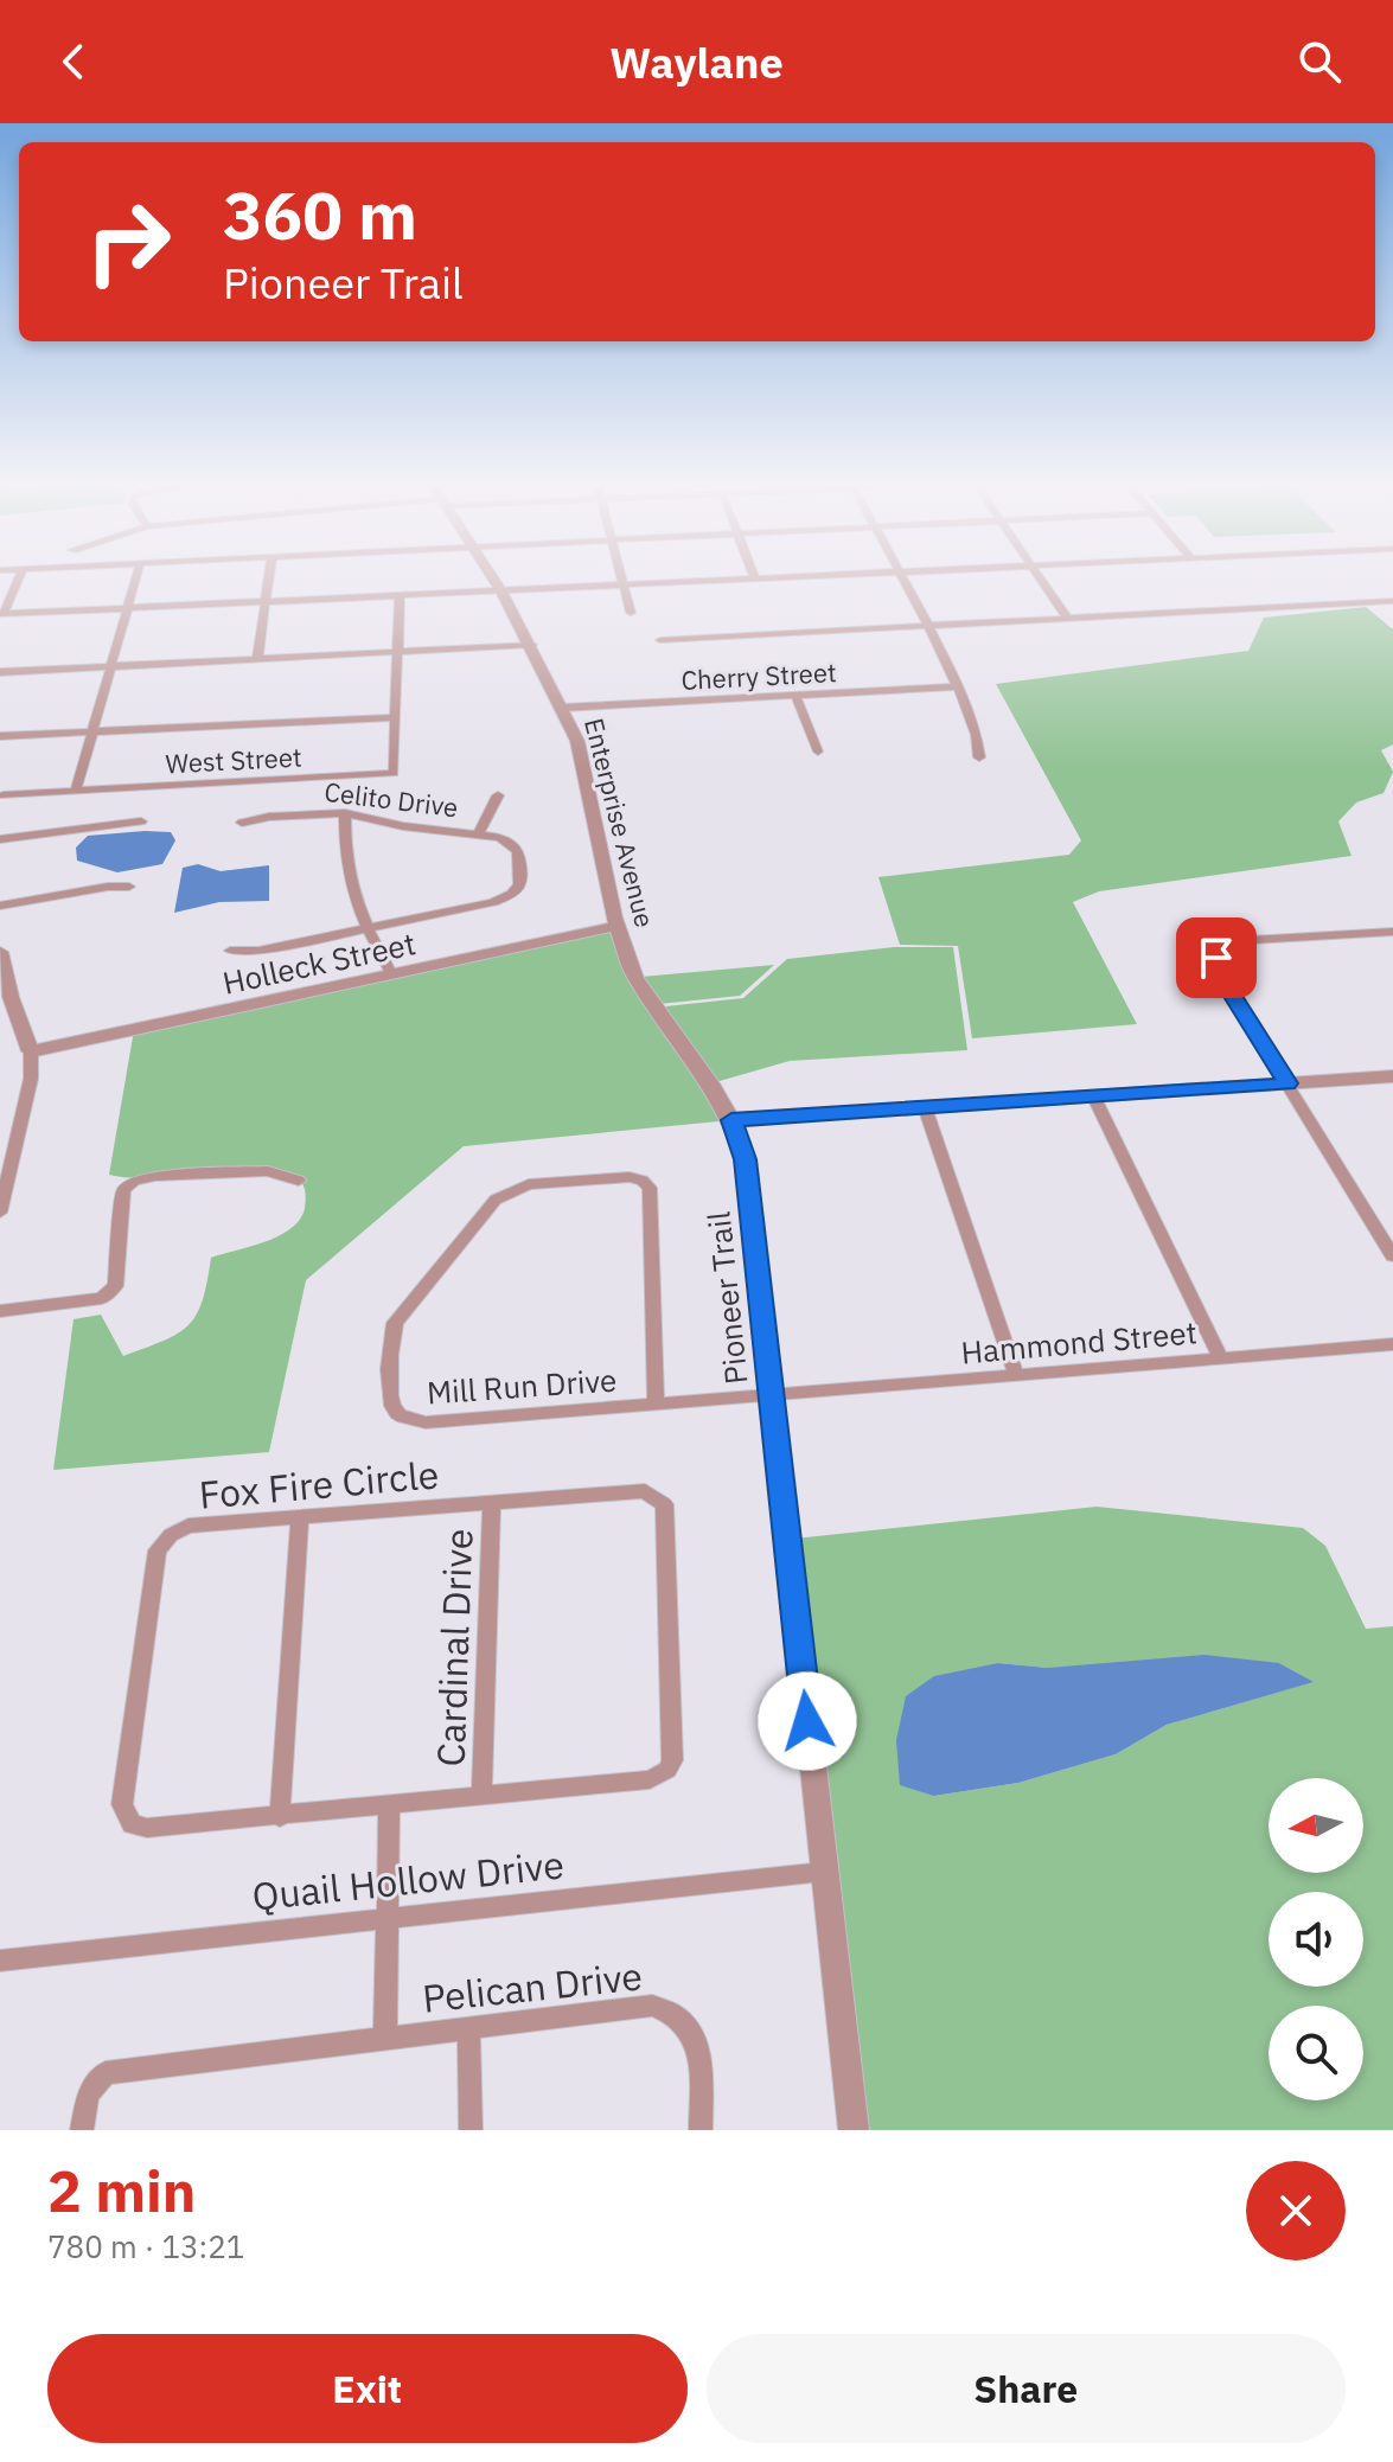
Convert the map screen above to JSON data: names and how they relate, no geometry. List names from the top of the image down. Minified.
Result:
{"streets":{"street":["Cherry Street","West Street","Celito Drive","Enterprise Avenue","Holleck Street","Pioneer Trail","Hammond Street","Mill Run Drive","Fox Fire Circle","Cardinal Drive","Quail Hollow Drive","Pelican Drive"]},"crossings":[["Cherry Street","Enterprise Avenue"],["Enterprise Avenue","Holleck Street"],["Enterprise Avenue","Pioneer Trail"],["Pioneer Trail","Hammond Street"],["Pioneer Trail","Mill Run Drive"],["Pioneer Trail","Quail Hollow Drive"],["Hammond Street","Mill Run Drive"],["Fox Fire Circle","Cardinal Drive"],["Fox Fire Circle","Pelican Drive"],["Quail Hollow Drive","Pelican Drive"]],"north":"left","page":{"header":"Waylane","turn":["360 m","Pioneer Trail"],"heading":["2 min","780 m · 13:21"],"buttons":["Exit","Share"]}}
